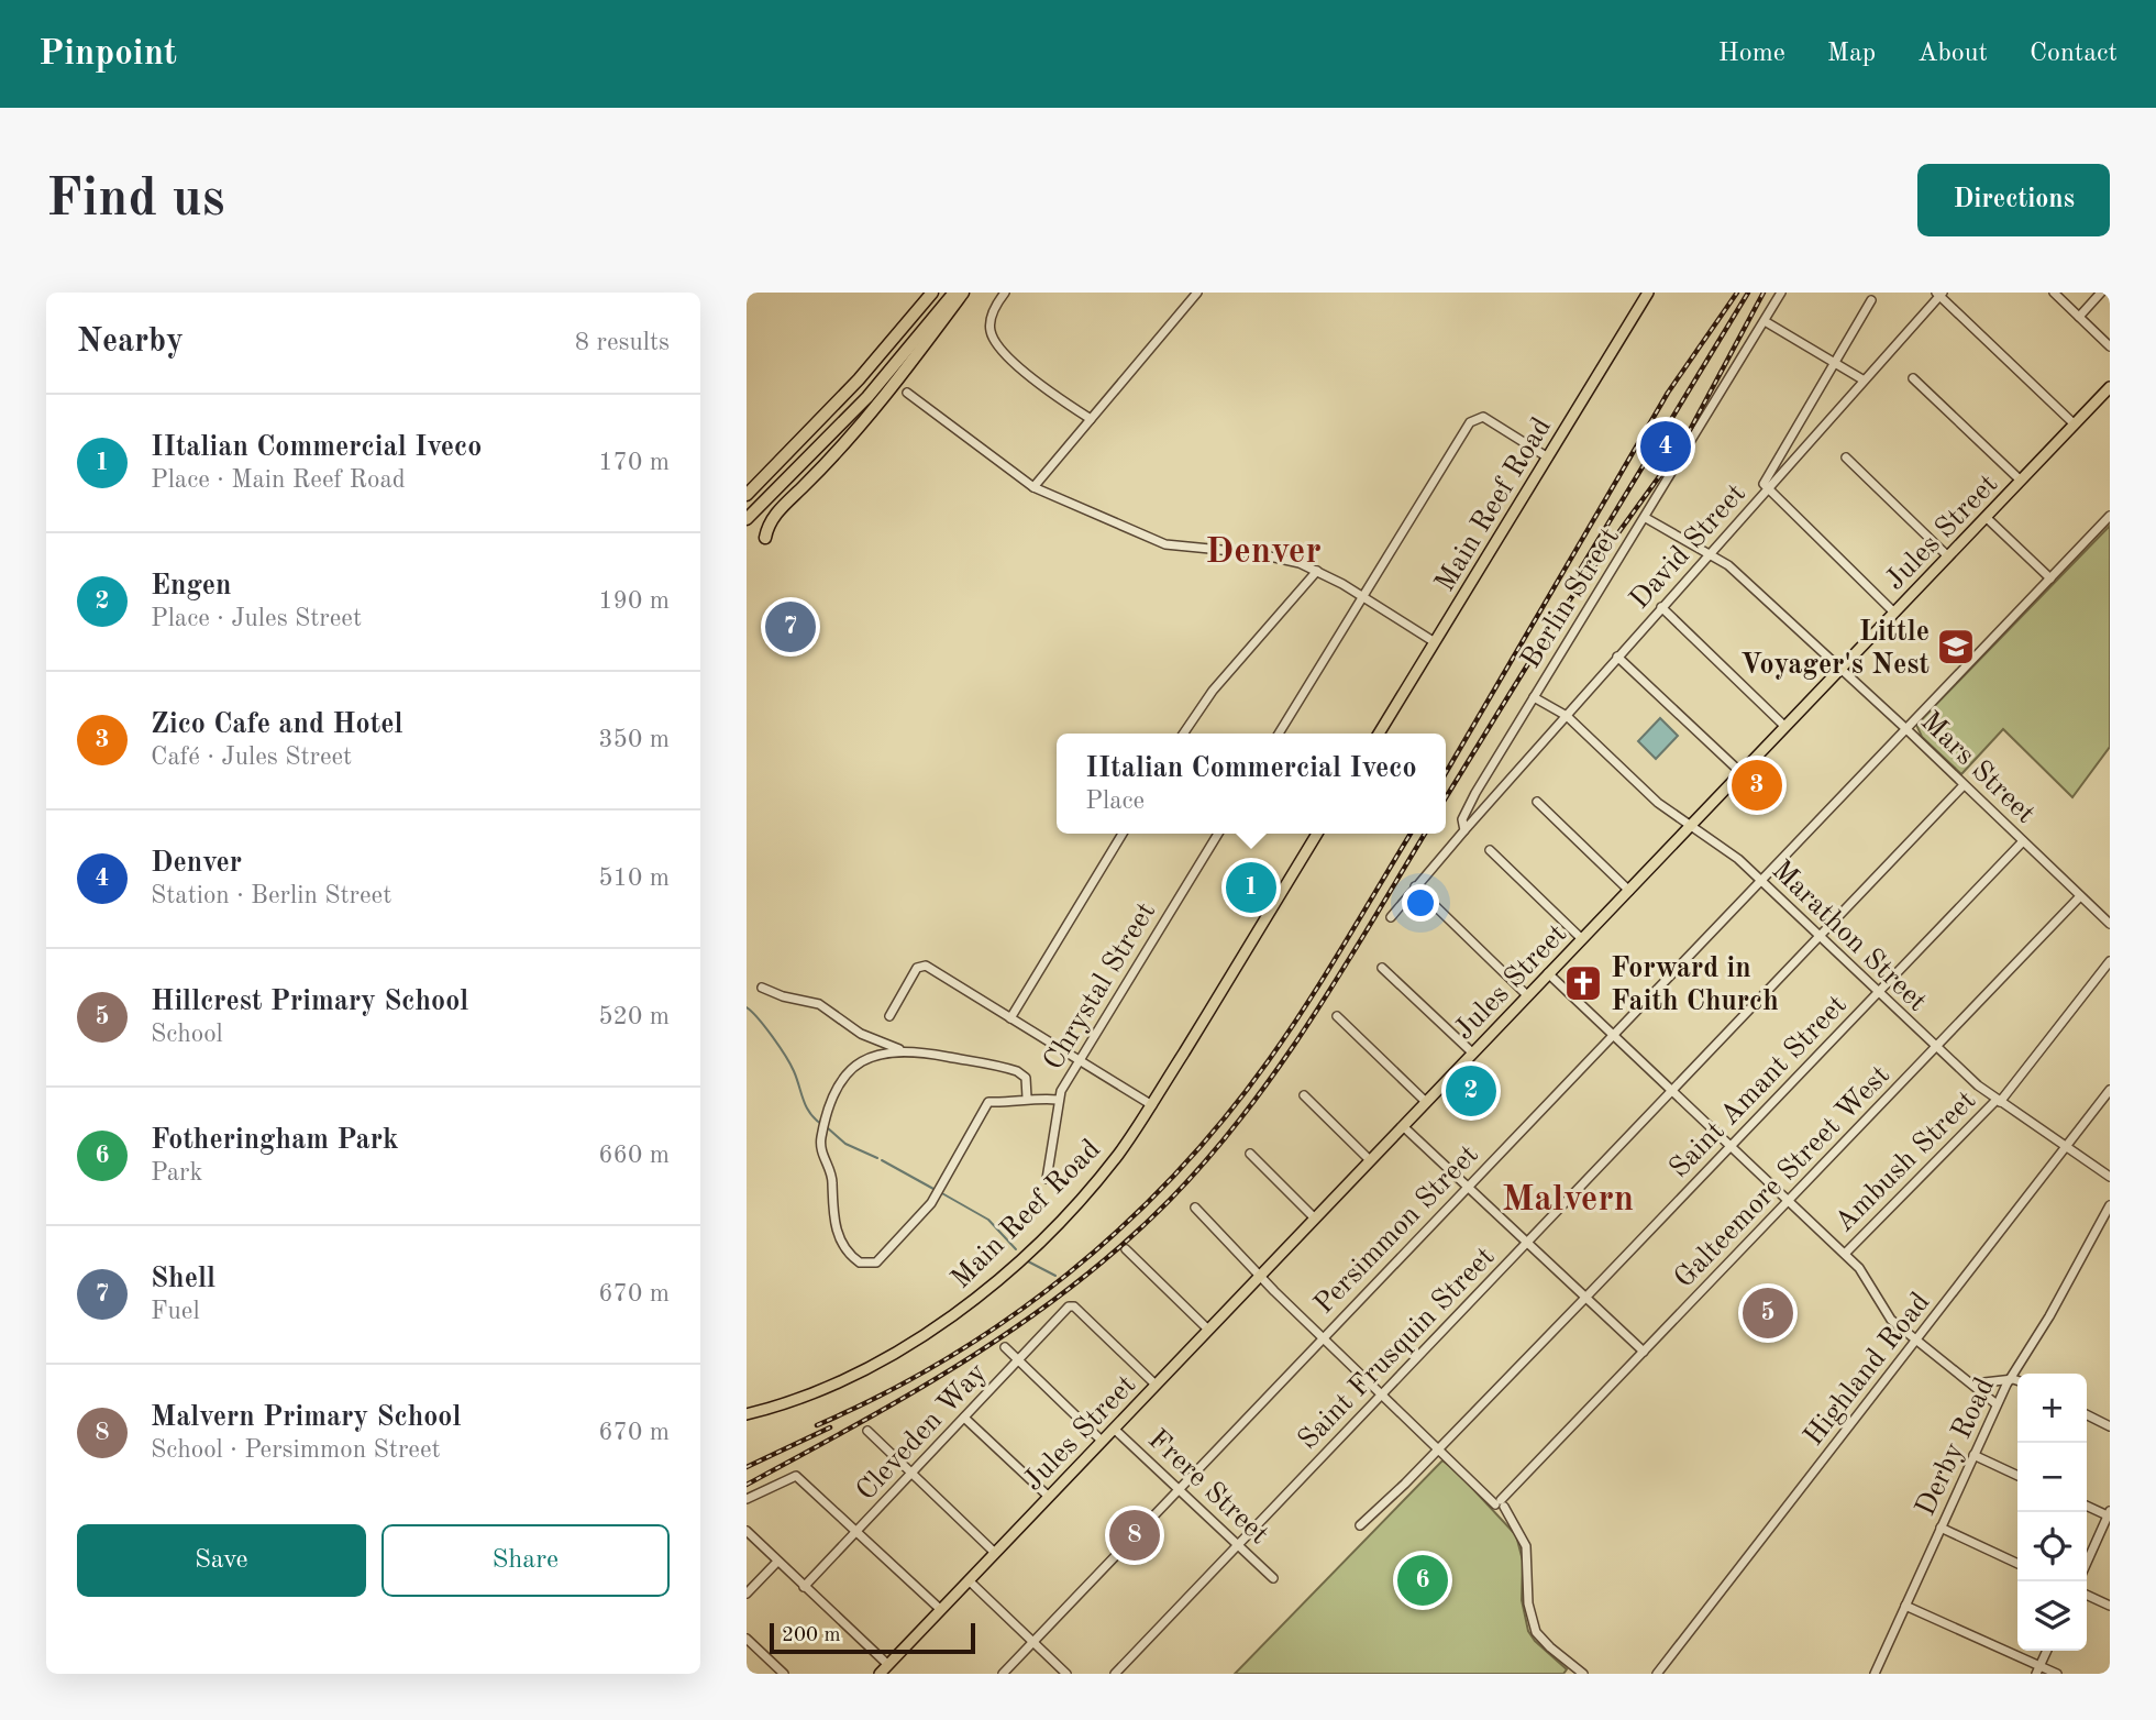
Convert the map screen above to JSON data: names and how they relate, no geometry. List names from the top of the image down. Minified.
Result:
{"streets":{"main road":["Main Reef Road","Jules Street"],"street":["David Street","Berlin Street","Mars Street","Marathon Street","Chrystal Street","Saint Amant Street","Ambush Street","Galteemore Street West","Persimmon Street","Saint Frusquin Street","Highland Road","Cleveden Way","Derby Road","Frere Street"]},"crossings":[["Jules Street","Mars Street"],["Jules Street","Marathon Street"],["Jules Street","Cleveden Way"],["Jules Street","Frere Street"],["David Street","Berlin Street"],["David Street","Mars Street"],["David Street","Marathon Street"],["Berlin Street","Mars Street"],["Berlin Street","Marathon Street"],["Mars Street","Saint Amant Street"],["Mars Street","Galteemore Street West"],["Mars Street","Persimmon Street"],["Mars Street","Saint Frusquin Street"],["Marathon Street","Saint Amant Street"],["Marathon Street","Ambush Street"],["Marathon Street","Galteemore Street West"],["Marathon Street","Persimmon Street"],["Marathon Street","Saint Frusquin Street"],["Marathon Street","Highland Road"],["Persimmon Street","Frere Street"],["Saint Frusquin Street","Frere Street"]],"districts":["Denver","Malvern"],"places":{"school or university":["Little Voyager's Nest"],"church":["Forward in Faith Church"]},"scale_bar":"200 m","page":{"header":"Pinpoint","nav":["Home","Map","About","Contact"],"buttons":["Directions",["Save","Share"]],"title":"Find us","heading":["Nearby","8 results"],"list":[{"mark":"1","name":"IItalian Commercial Iveco","note":"Place · Main Reef Road","value":"170 m"},{"mark":"2","name":"Engen","note":"Place · Jules Street","value":"190 m"},{"mark":"3","name":"Zico Cafe and Hotel","note":"Café · Jules Street","value":"350 m"},{"mark":"4","name":"Denver","note":"Station · Berlin Street","value":"510 m"},{"mark":"5","name":"Hillcrest Primary School","note":"School","value":"520 m"},{"mark":"6","name":"Fotheringham Park","note":"Park","value":"660 m"},{"mark":"7","name":"Shell","note":"Fuel","value":"670 m"},{"mark":"8","name":"Malvern Primary School","note":"School · Persimmon Street","value":"670 m"}],"pins":["4","7","3","1","2","5","8","6"],"popup":["IItalian Commercial Iveco","Place"],"map_buttons":["+","−"],"scale":"200 m"}}
